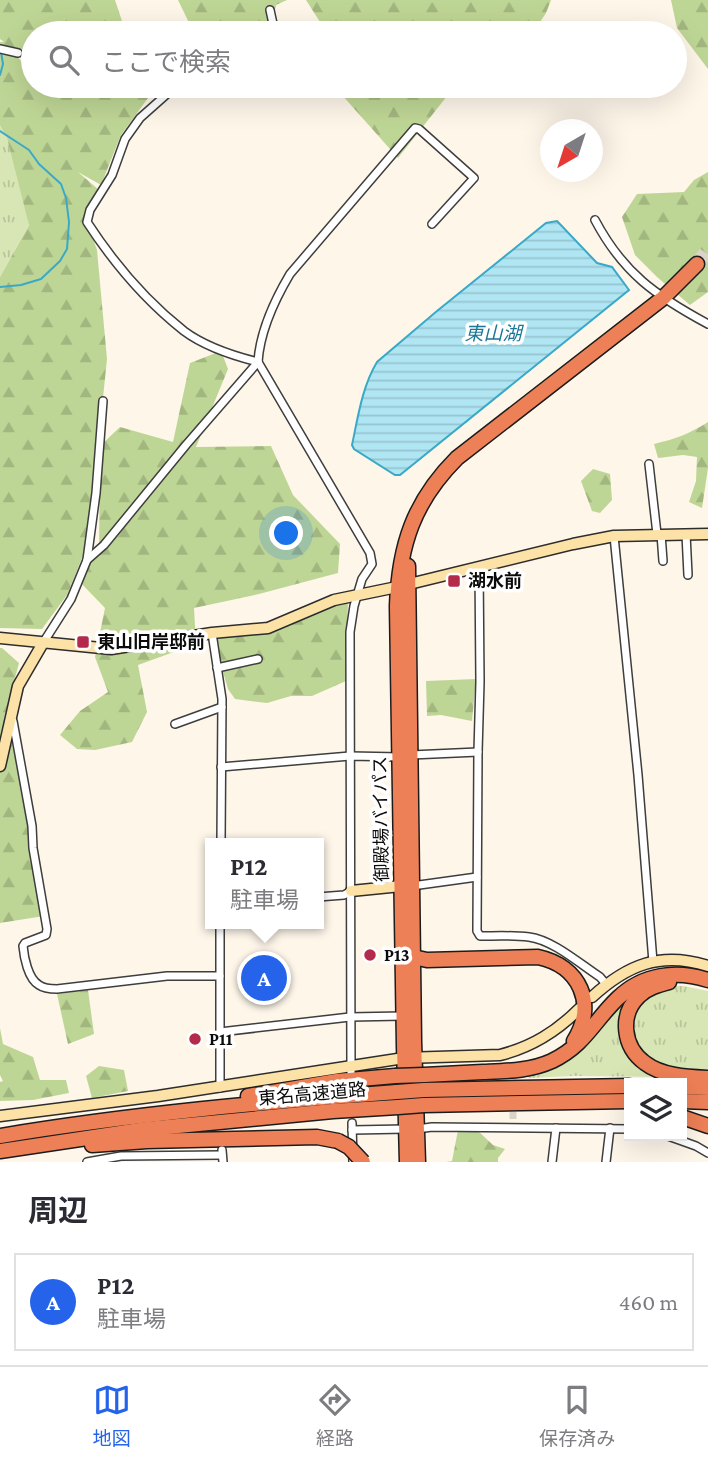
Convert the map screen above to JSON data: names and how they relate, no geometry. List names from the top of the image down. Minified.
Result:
{"streets":{"highway":["御殿場バイパス","東名高速道路"]},"water":["東山湖"],"places":{"transit":["湖水前","東山旧岸邸前"],"other":["P13","P11"]},"north":"bottom left","page":{"search":"ここで検索","popup":["P12","駐車場"],"pins":"A","heading":"周辺","list":[{"mark":"A","name":"P12","note":"駐車場","value":"460 m"}],"nav":["地図","経路","保存済み"]}}
